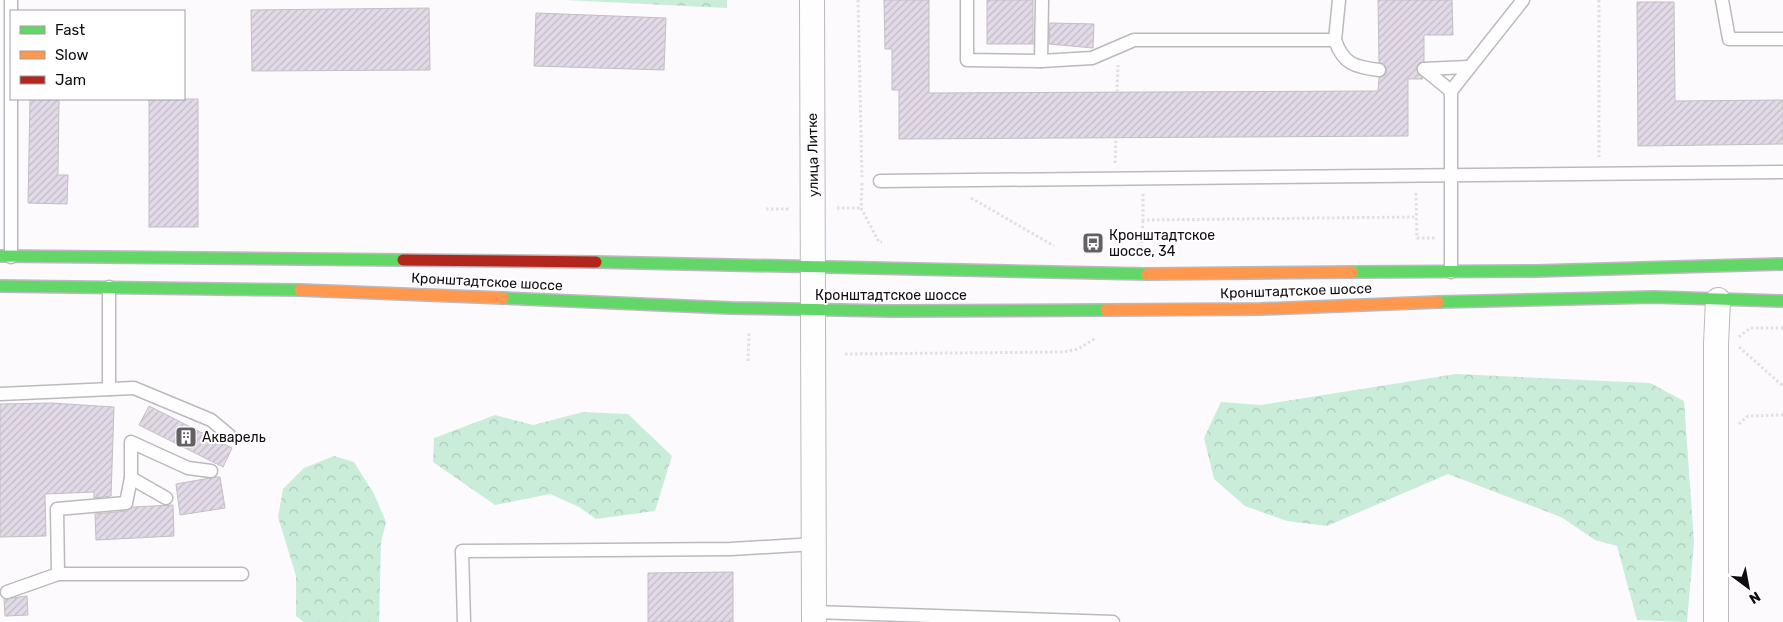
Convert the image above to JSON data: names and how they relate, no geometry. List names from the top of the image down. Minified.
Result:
{"streets":{"main road":["Кронштадтское шоссе"],"street":["улица Литке"]},"crossings":[["улица Литке","Кронштадтское шоссе"]],"places":{"bus stop":["Кронштадтское шоссе, 34"],"building":["Акварель"]},"legend":["Fast","Slow","Jam"],"north":"bottom right"}
